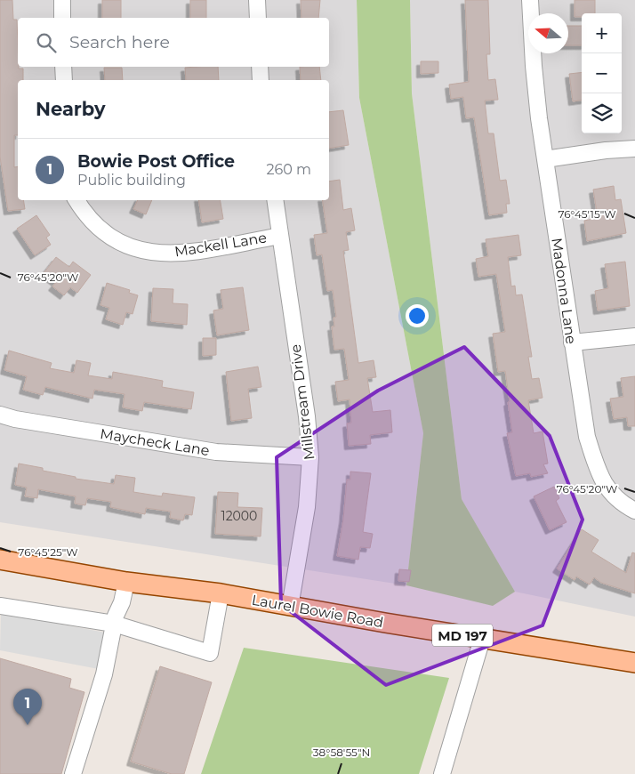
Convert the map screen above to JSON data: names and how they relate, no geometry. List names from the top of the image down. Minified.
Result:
{"streets":{"main road":["Laurel Bowie Road","MD 197"],"street":["Mackell Lane","Madonna Lane","Millstream Drive","Maycheck Lane"]},"crossings":[["Mackell Lane","Millstream Drive"],["Millstream Drive","Maycheck Lane"],["Millstream Drive","Laurel Bowie Road"]],"house_numbers":["12000"],"north":"left","page":{"map_buttons":["+","−"],"search":"Search here","heading":"Nearby","list":[{"mark":"1","name":"Bowie Post Office","note":"Public building","value":"260 m"}],"pins":"1"},"coordinates":["76°45'15\"W","76°45'20\"W","76°45'25\"W","38°58'55\"N"]}
